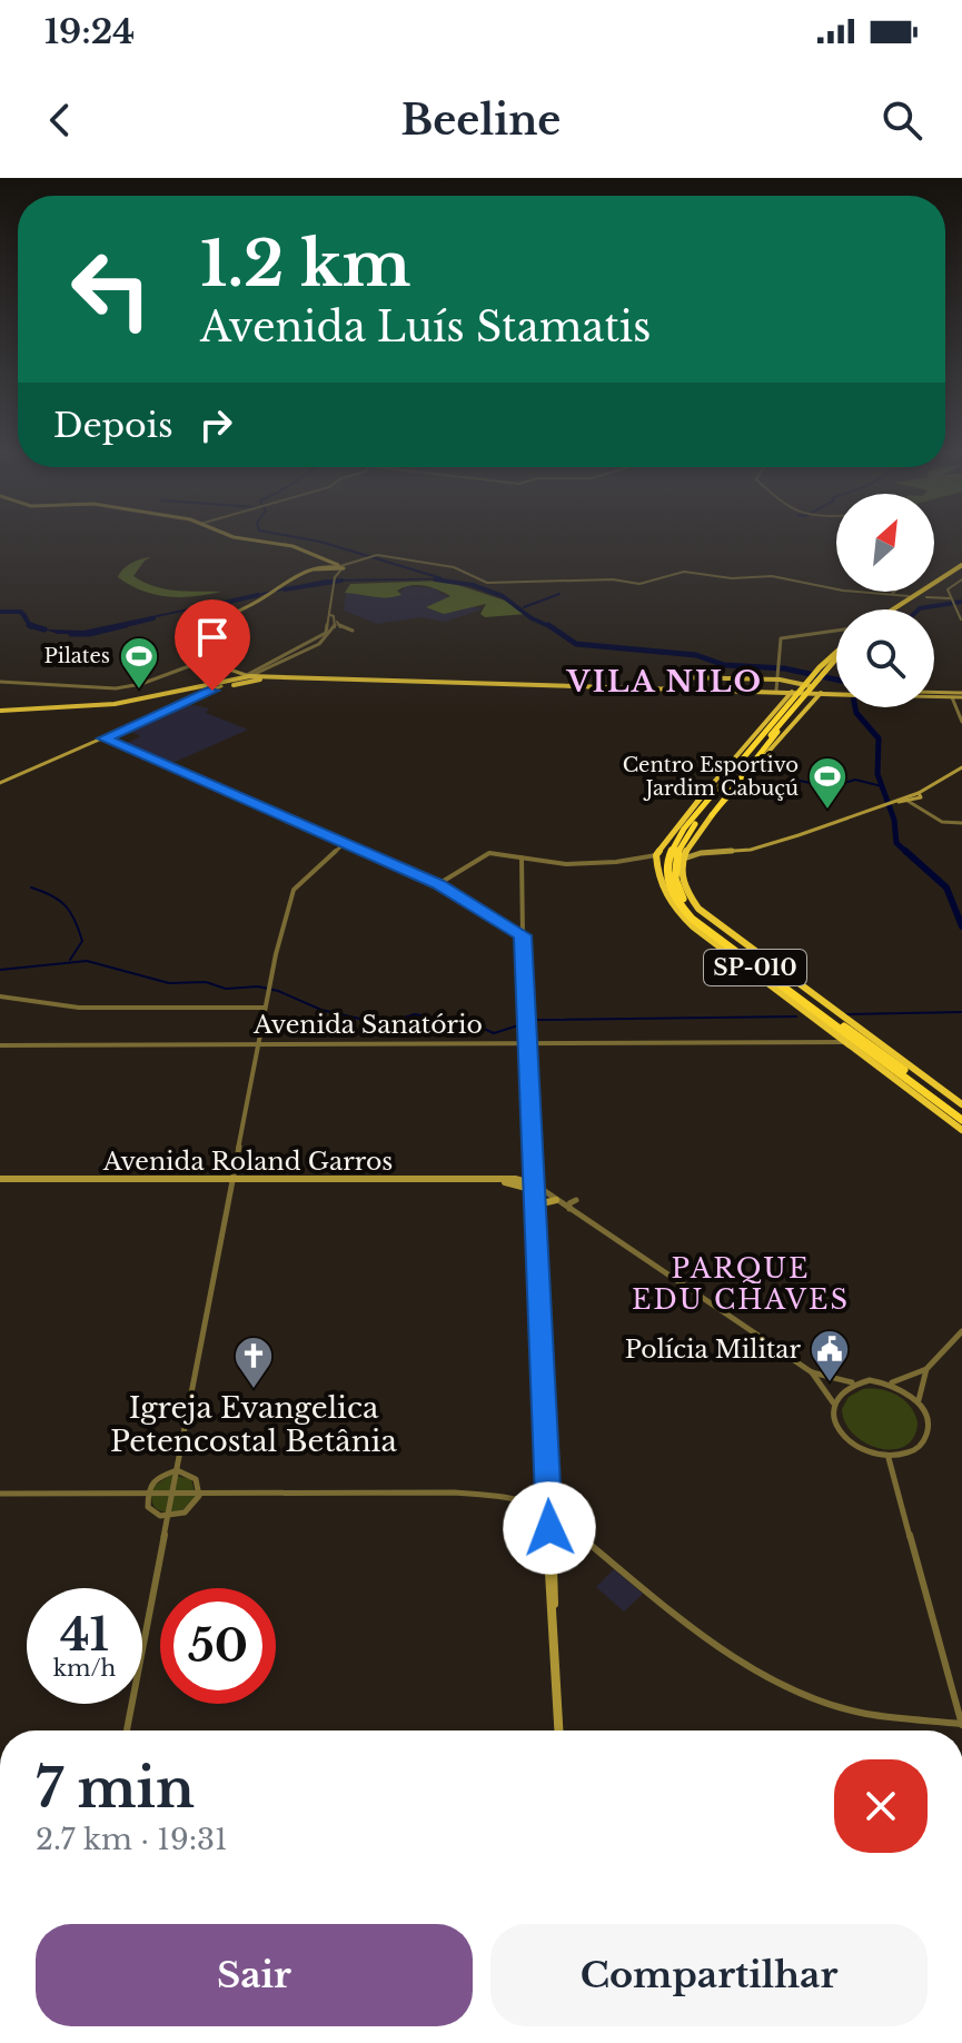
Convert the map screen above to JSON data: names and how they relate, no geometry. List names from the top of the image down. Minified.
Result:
{"streets":{"highway":["SP-010"],"main road":["Avenida Roland Garros"],"street":["Avenida Sanatório"]},"crossings":[["SP-010","Avenida Sanatório"]],"districts":["VILA NILO","PARQUE EDU CHAVES"],"places":{"sports":["Pilates","Centro Esportivo Jardim Cabuçú"],"public building":["Polícia Militar"],"church":["Igreja Evangelica Petencostal Betânia"]},"north":"top right","page":{"status":"19:24","header":"Beeline","turn":["1.2 km","Avenida Luís Stamatis"],"then":"Depois","speed":"41 km/h","limit":"50","heading":["7 min","2.7 km · 19:31"],"buttons":["Sair","Compartilhar"]}}
